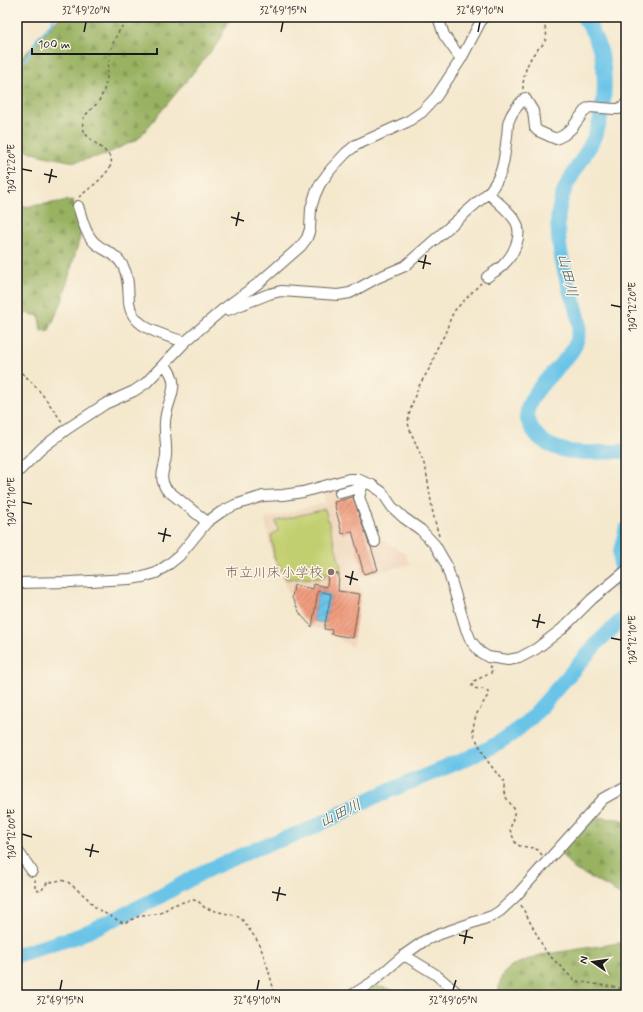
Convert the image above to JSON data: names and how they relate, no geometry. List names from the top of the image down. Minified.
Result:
{"water":["山田川"],"places":["市立川床小学校"],"scale_bar":"100 m","north":"left","coordinates":["32°49'20\"N","32°49'15\"N","32°49'10\"N","130°12'20\"E","130°12'10\"E","130°12'00\"E","32°49'05\"N"]}
